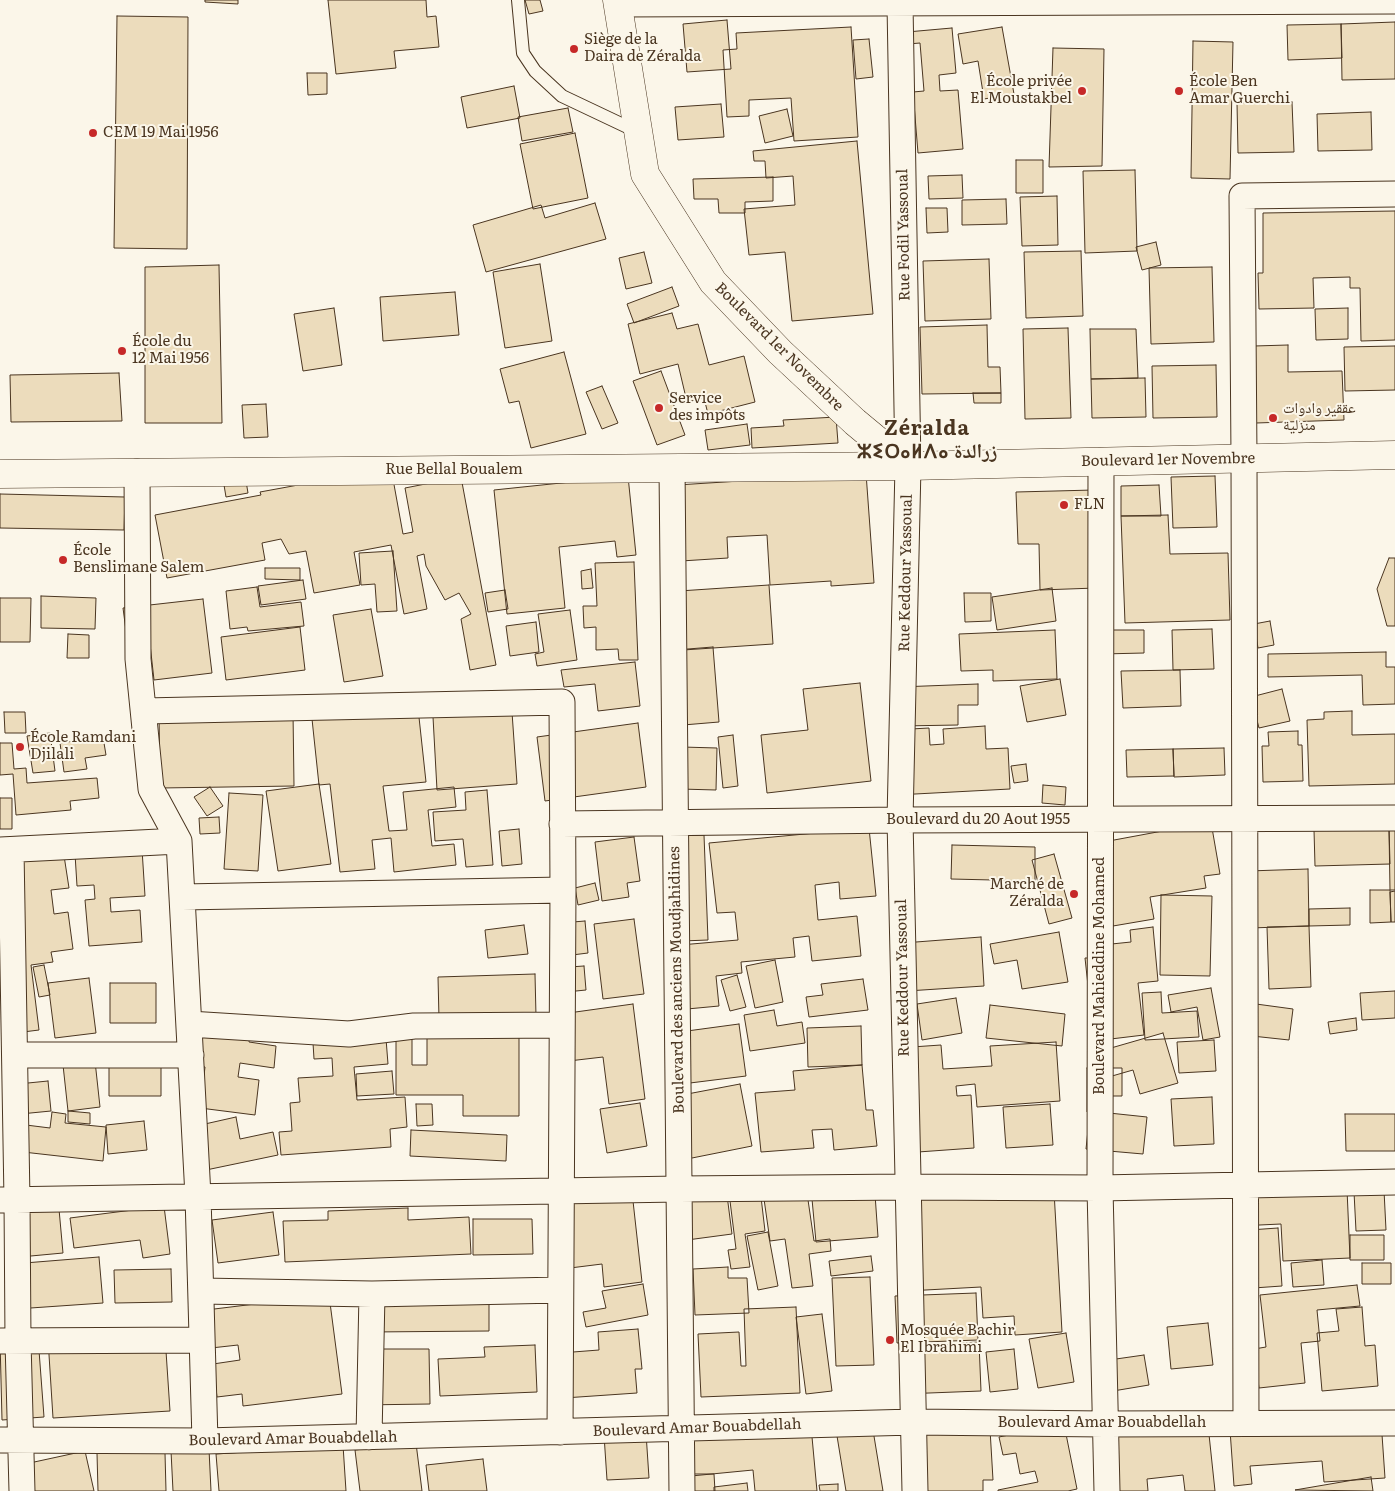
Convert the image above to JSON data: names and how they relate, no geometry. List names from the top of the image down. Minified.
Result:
{"streets":{"main road":["Boulevard 1er Novembre","Rue Bellal Boualem"],"street":["Rue Fodil Yassoual","Rue Keddour Yassoual","Boulevard du 20 Aout 1955","Boulevard Mahieddine Mohamed","Boulevard des anciens Moudjahidines","Boulevard Amar Bouabdellah"]},"crossings":[["Rue Fodil Yassoual","Boulevard 1er Novembre"],["Rue Fodil Yassoual","Rue Bellal Boualem"],["Rue Fodil Yassoual","Rue Keddour Yassoual"],["Boulevard 1er Novembre","Rue Bellal Boualem"],["Boulevard 1er Novembre","Rue Keddour Yassoual"],["Boulevard 1er Novembre","Boulevard Mahieddine Mohamed"],["Rue Bellal Boualem","Rue Keddour Yassoual"],["Rue Bellal Boualem","Boulevard des anciens Moudjahidines"],["Rue Keddour Yassoual","Boulevard du 20 Aout 1955"],["Rue Keddour Yassoual","Boulevard Amar Bouabdellah"],["Boulevard du 20 Aout 1955","Boulevard Mahieddine Mohamed"],["Boulevard du 20 Aout 1955","Boulevard des anciens Moudjahidines"],["Boulevard Mahieddine Mohamed","Boulevard Amar Bouabdellah"],["Boulevard des anciens Moudjahidines","Boulevard Amar Bouabdellah"]],"districts":["Zéralda ⵣⵉⵔⴰⵍⴷⴰ زرالدة"],"places":["Siège de la Daira de Zéralda","École privée El Moustakbel","École Ben Amar Guerchi","CEM 19 Mai 1956","École du 12 Mai 1956","Service des impôts","عققير وادوات منزلية","FLN","École Benslimane Salem","École Ramdani Djilali","Marché de Zéralda","Mosquée Bachir El Ibrahimi"]}
